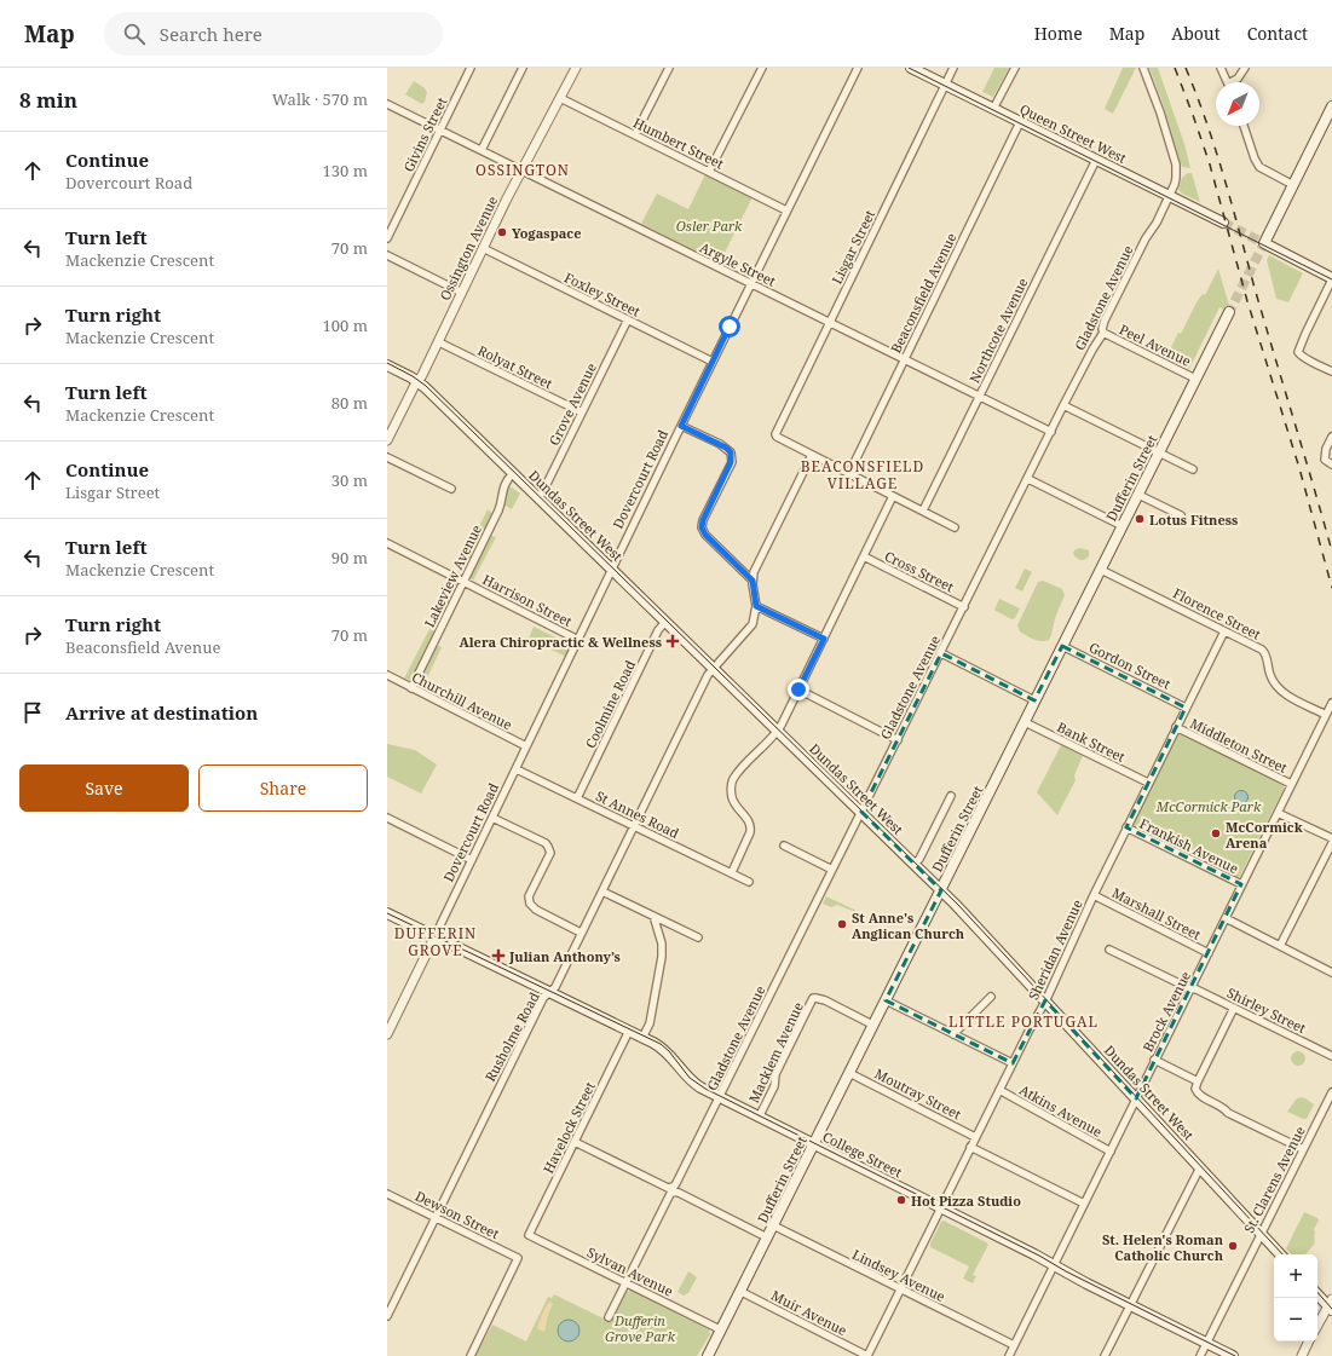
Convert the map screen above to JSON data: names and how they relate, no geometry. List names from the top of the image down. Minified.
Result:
{"streets":{"main road":["Queen Street West","Dufferin Street","Dundas Street West","College Street"],"street":["Givins Street","Humbert Street","Lisgar Street","Ossington Avenue","Argyle Street","Beaconsfield Avenue","Foxley Street","Gladstone Avenue","Northcote Avenue","Peel Avenue","Rolyat Street","Grove Avenue","Dovercourt Road","Cross Street","Lakeview Avenue","Harrison Street","Florence Street","Gordon Street","Churchill Avenue","Coolmine Road","Bank Street","Middleton Street","St Annes Road","Frankish Avenue","Marshall Street","Sheridan Avenue","Shirley Street","Brock Avenue","Rusholme Road","Macklem Avenue","Moutray Street","Atkins Avenue","Havelock Street","St. Clarens Avenue","Dewson Street","Sylvan Avenue","Lindsey Avenue","Muir Avenue"]},"crossings":[["Queen Street West","Lisgar Street"],["Queen Street West","Beaconsfield Avenue"],["Queen Street West","Gladstone Avenue"],["Queen Street West","Northcote Avenue"],["Givins Street","Argyle Street"],["Humbert Street","Ossington Avenue"],["Humbert Street","Dovercourt Road"],["Lisgar Street","Argyle Street"],["Ossington Avenue","Argyle Street"],["Ossington Avenue","Foxley Street"],["Ossington Avenue","Rolyat Street"],["Ossington Avenue","Dundas Street West"],["Argyle Street","Beaconsfield Avenue"],["Argyle Street","Gladstone Avenue"],["Argyle Street","Northcote Avenue"],["Argyle Street","Dovercourt Road"],["Foxley Street","Grove Avenue"],["Foxley Street","Dovercourt Road"],["Gladstone Avenue","Peel Avenue"],["Gladstone Avenue","Dundas Street West"],["Gladstone Avenue","Cross Street"],["Gladstone Avenue","College Street"],["Gladstone Avenue","Sylvan Avenue"],["Peel Avenue","Dufferin Street"],["Rolyat Street","Grove Avenue"],["Grove Avenue","Dundas Street West"],["Dufferin Street","Dundas Street West"],["Dufferin Street","Florence Street"],["Dufferin Street","Gordon Street"],["Dufferin Street","Bank Street"],["Dufferin Street","Macklem Avenue"],["Dufferin Street","Moutray Street"],["Dufferin Street","College Street"],["Dufferin Street","Sylvan Avenue"],["Dufferin Street","Lindsey Avenue"],["Dufferin Street","Muir Avenue"],["Dovercourt Road","Dundas Street West"],["Dovercourt Road","Harrison Street"],["Dovercourt Road","Churchill Avenue"],["Dovercourt Road","St Annes Road"],["Dovercourt Road","College Street"],["Dundas Street West","Lakeview Avenue"],["Dundas Street West","Coolmine Road"],["Dundas Street West","Sheridan Avenue"],["Dundas Street West","Brock Avenue"],["Dundas Street West","Rusholme Road"],["Dundas Street West","St. Clarens Avenue"],["Lakeview Avenue","Harrison Street"],["Lakeview Avenue","Churchill Avenue"],["Florence Street","Sheridan Avenue"],["Florence Street","Brock Avenue"],["Gordon Street","Sheridan Avenue"],["Coolmine Road","St Annes Road"],["Bank Street","Sheridan Avenue"],["Middleton Street","Sheridan Avenue"],["Middleton Street","Brock Avenue"],["St Annes Road","Rusholme Road"],["Frankish Avenue","Sheridan Avenue"],["Frankish Avenue","Brock Avenue"],["Marshall Street","Sheridan Avenue"],["Marshall Street","Brock Avenue"],["Sheridan Avenue","Moutray Street"],["Sheridan Avenue","Atkins Avenue"],["Sheridan Avenue","College Street"],["Sheridan Avenue","Lindsey Avenue"],["Sheridan Avenue","Muir Avenue"],["Shirley Street","Brock Avenue"],["Brock Avenue","Atkins Avenue"],["Brock Avenue","College Street"],["Brock Avenue","Lindsey Avenue"],["Rusholme Road","College Street"],["Rusholme Road","Dewson Street"],["Macklem Avenue","College Street"],["Havelock Street","College Street"],["Havelock Street","Sylvan Avenue"],["College Street","St. Clarens Avenue"]],"districts":["OSSINGTON","BEACONSFIELD VILLAGE","DUFFERIN GROVE","LITTLE PORTUGAL"],"parks":["Osler Park","McCormick Park","Dufferin Grove Park"],"places":{"other":["Yogaspace","Lotus Fitness","McCormick Arena","St Anne's Anglican Church","Hot Pizza Studio","St. Helen's Roman Catholic Church"],"health":["Alera Chiropractic & Wellness","Julian Anthony’s"]},"north":"bottom left","page":{"header":"Map","search":"Search here","nav":["Home","Map","About","Contact"],"heading":["8 min","Walk · 570 m"],"list":[["Continue","Dovercourt Road","130 m"],["Turn left","Mackenzie Crescent","70 m"],["Turn right","Mackenzie Crescent","100 m"],["Turn left","Mackenzie Crescent","80 m"],["Continue","Lisgar Street","30 m"],["Turn left","Mackenzie Crescent","90 m"],["Turn right","Beaconsfield Avenue","70 m"],"Arrive at destination"],"buttons":["Save","Share"],"map_buttons":["+","−"]}}
